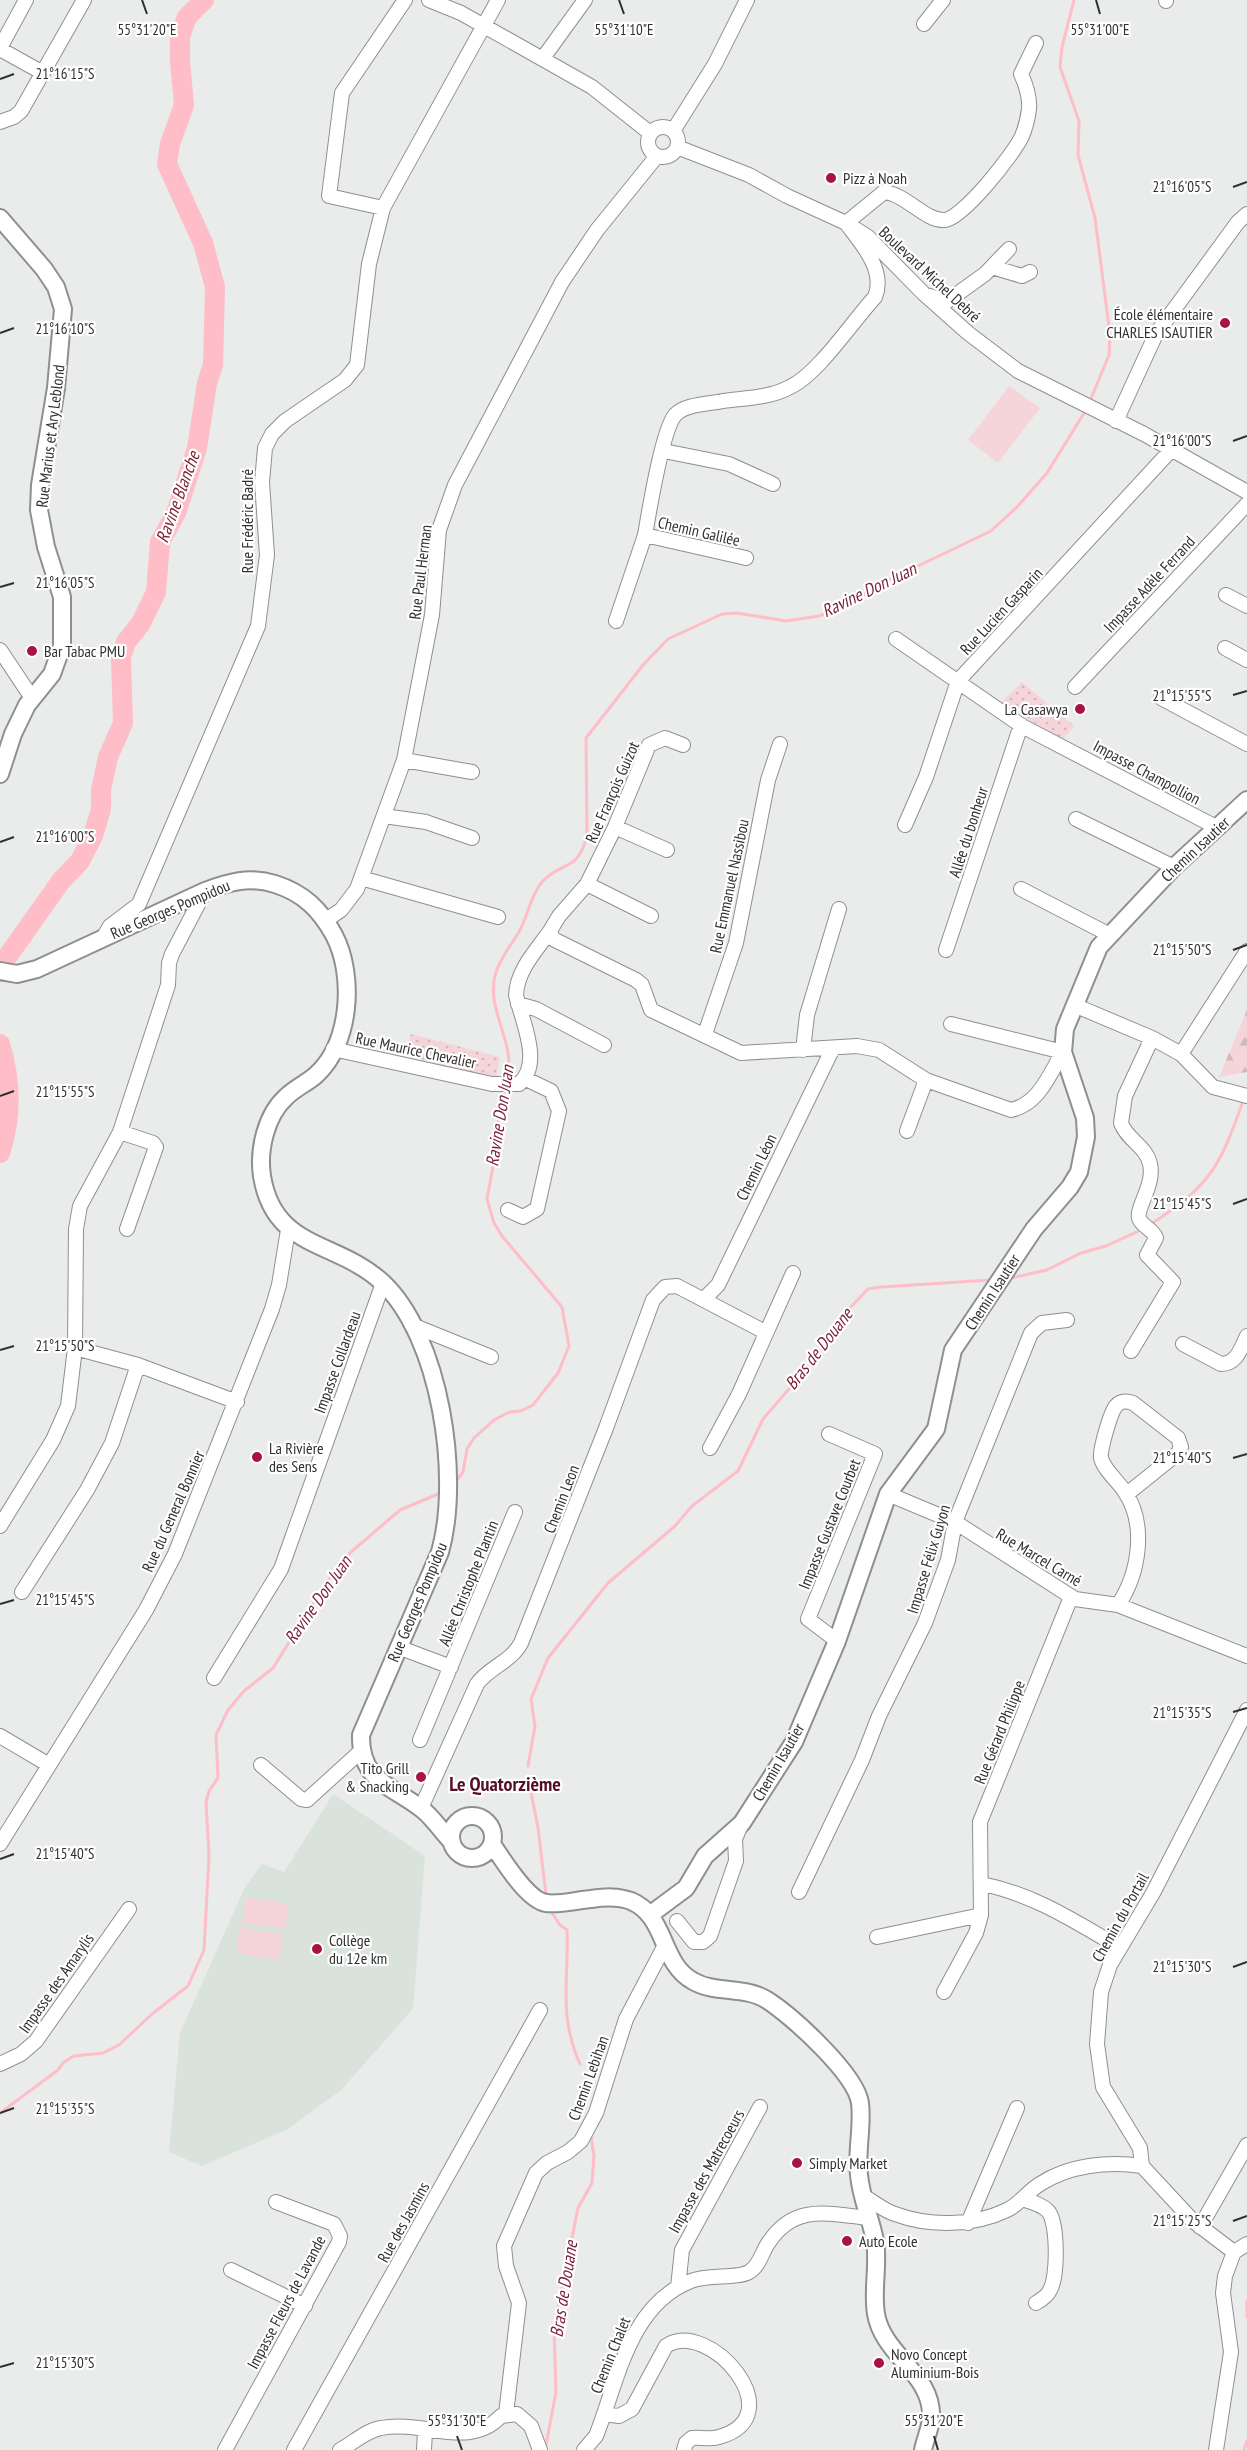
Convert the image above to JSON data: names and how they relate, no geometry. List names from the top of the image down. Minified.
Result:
{"streets":{"main road":["Rue Marius et Ary Leblond","Chemin Isautier","Rue Georges Pompidou"],"street":["Boulevard Michel Debré","Rue Frédéric Badré","Chemin Galilée","Rue Paul Herman","Impasse Adèle Ferrand","Rue Lucien Gasparin","Impasse Champollion","Rue François Guizot","Allée du bonheur","Rue Emmanuel Nassibou","Rue Maurice Chevalier","Chemin Léon","Impasse Collardeau","Chemin Leon","Rue du General Bonnier","Impasse Gustave Courbet","Rue Marcel Carné","Impasse Félix Guyon","Allée Christophe Plantin","Rue Gérard Philippe","Chemin du Portail","Impasse des Amarylis","Chemin Lebihan","Impasse des Matrecoeurs","Rue des Jasmins","Impasse Fleurs de Lavande","Chemin Chalet"]},"crossings":[["Boulevard Michel Debré","Chemin Galilée"],["Boulevard Michel Debré","Rue Paul Herman"],["Boulevard Michel Debré","Rue Lucien Gasparin"],["Rue Frédéric Badré","Rue Georges Pompidou"],["Rue Paul Herman","Rue Georges Pompidou"],["Impasse Champollion","Allée du bonheur"],["Impasse Champollion","Chemin Isautier"],["Chemin Isautier","Impasse Gustave Courbet"],["Chemin Isautier","Rue Marcel Carné"],["Rue Georges Pompidou","Rue Maurice Chevalier"],["Rue Georges Pompidou","Impasse Collardeau"],["Rue Georges Pompidou","Rue du General Bonnier"],["Rue Georges Pompidou","Allée Christophe Plantin"],["Chemin Léon","Chemin Leon"],["Rue Marcel Carné","Impasse Félix Guyon"],["Rue Marcel Carné","Rue Gérard Philippe"],["Impasse des Matrecoeurs","Chemin Chalet"]],"districts":["Le Quatorzième"],"water":["Ravine Blanche","Ravine Don Juan","Bras de Douane"],"places":["Pizz à Noah","École élémentaire CHARLES ISAUTIER","Bar Tabac PMU","La Casawya","La Rivière des Sens","Tito Grill & Snacking","Collège du 12e km","Simply Market","Auto Ecole","Novo Concept Aluminium-Bois"],"coordinates":["55°31'20\"E","55°31'10\"E","55°31'00\"E","21°16'15\"S","21°16'05\"S","21°16'10\"S","21°16'00\"S","21°15'55\"S","21°15'50\"S","21°15'45\"S","21°15'40\"S","21°15'35\"S","21°15'30\"S","21°15'25\"S","55°31'30\"E"]}
